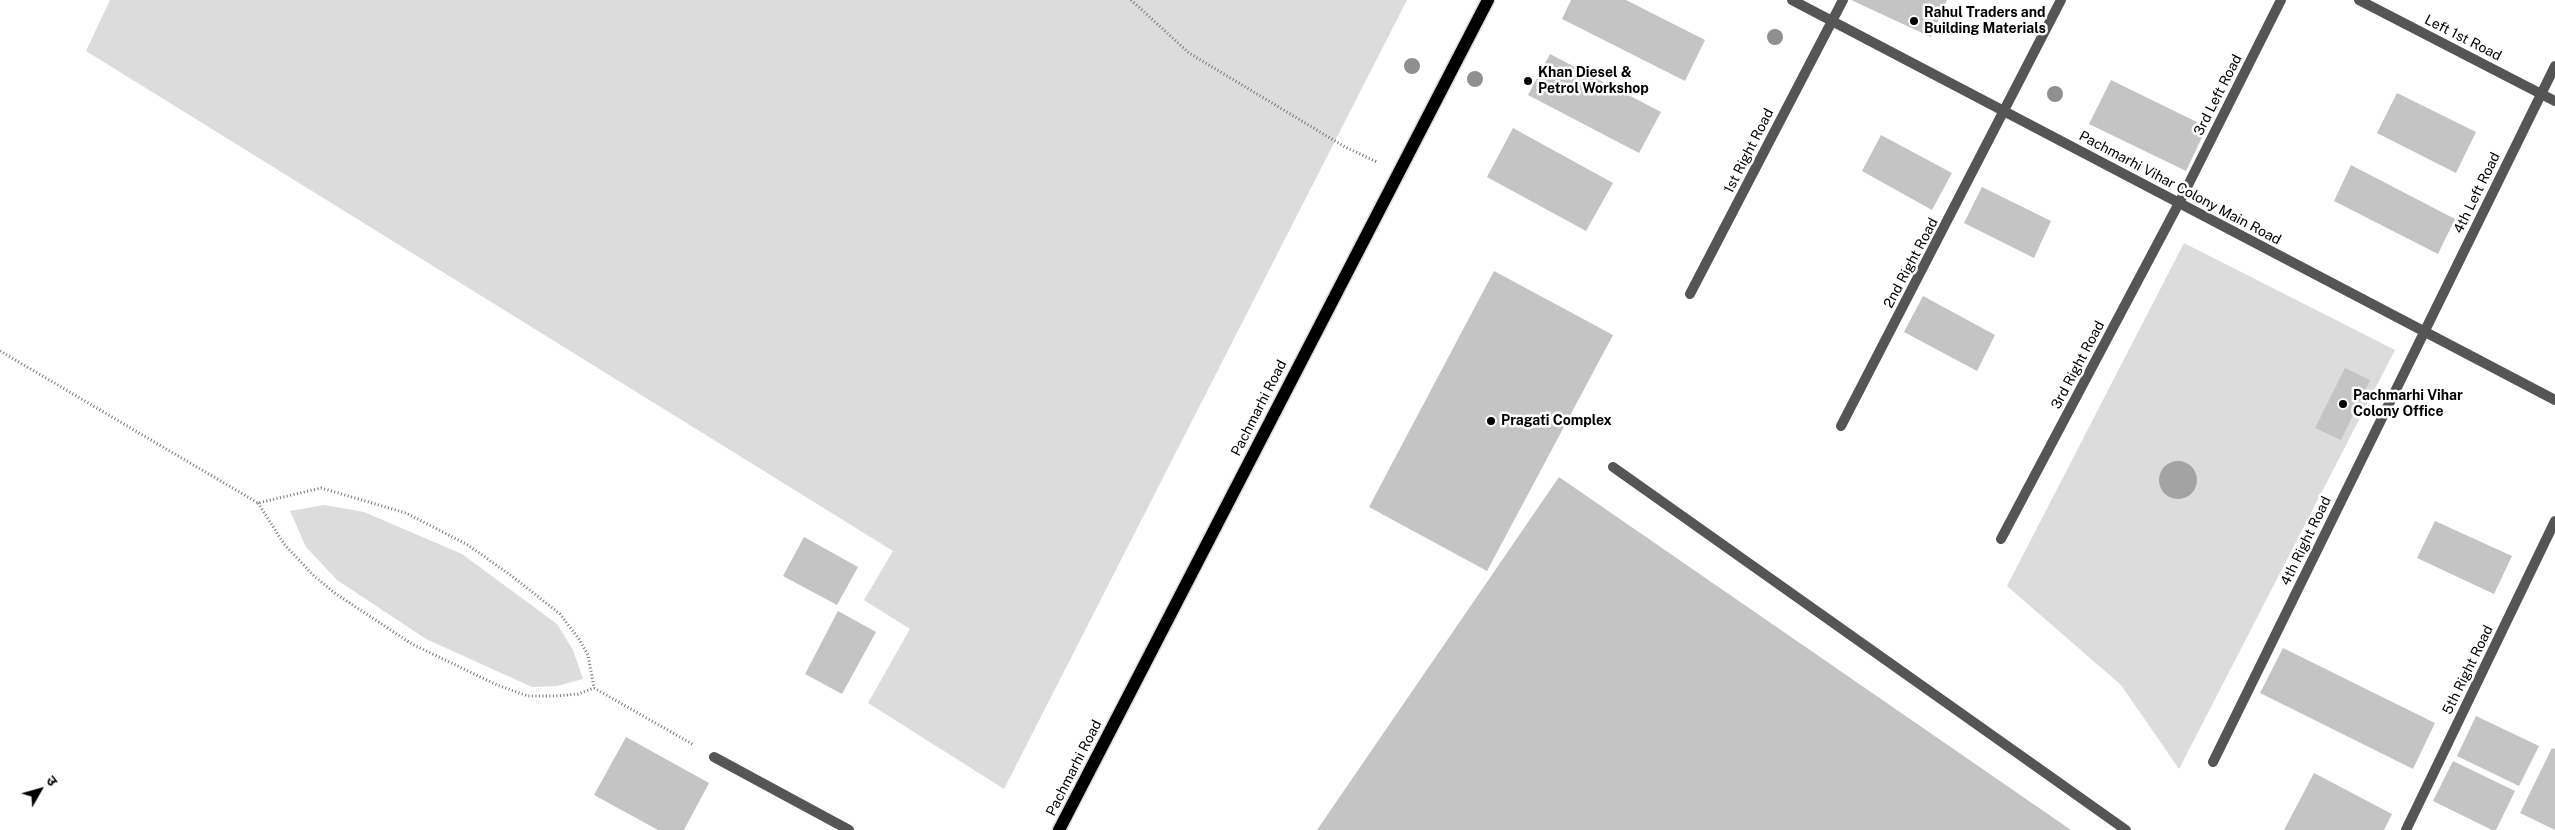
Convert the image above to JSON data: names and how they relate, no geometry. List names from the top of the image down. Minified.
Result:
{"streets":{"main road":["Pachmarhi Road"],"street":["Left 1st Road","3rd Left Road","1st Right Road","Pachmarhi Vihar Colony Main Road","4th Left Road","2nd Right Road","3rd Right Road","4th Right Road","5th Right Road"]},"crossings":[["Left 1st Road","4th Left Road"],["3rd Left Road","Pachmarhi Vihar Colony Main Road"],["3rd Left Road","3rd Right Road"],["1st Right Road","Pachmarhi Vihar Colony Main Road"],["Pachmarhi Vihar Colony Main Road","4th Left Road"],["Pachmarhi Vihar Colony Main Road","2nd Right Road"],["Pachmarhi Vihar Colony Main Road","3rd Right Road"],["Pachmarhi Vihar Colony Main Road","4th Right Road"],["4th Left Road","4th Right Road"]],"places":["Rahul Traders and Building Materials","Khan Diesel & Petrol Workshop","Pachmarhi Vihar Colony Office","Pragati Complex"],"north":"top right"}
